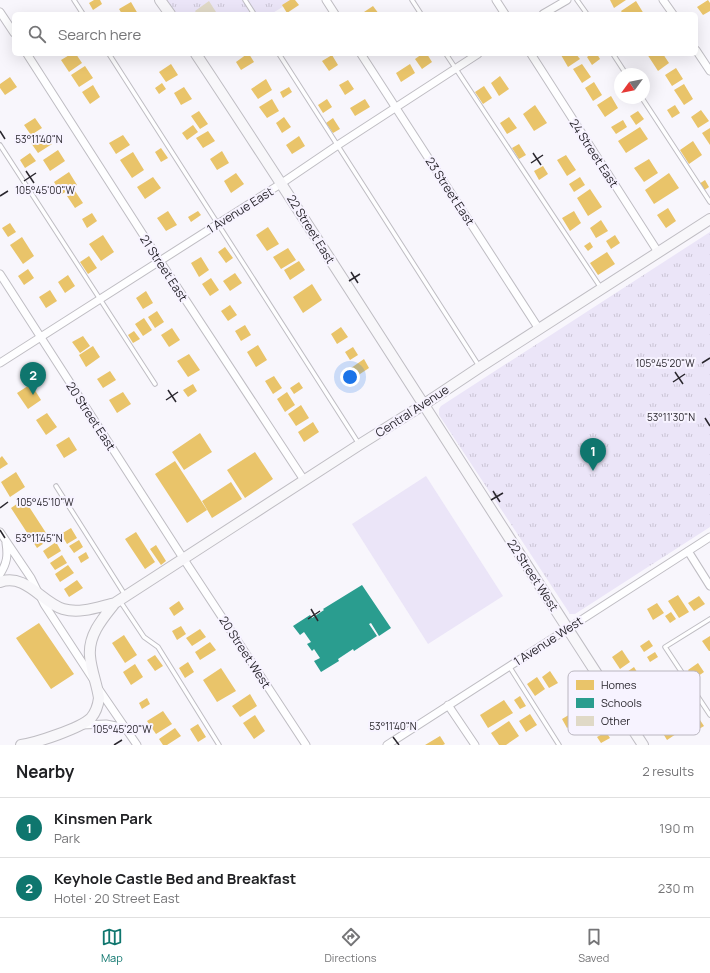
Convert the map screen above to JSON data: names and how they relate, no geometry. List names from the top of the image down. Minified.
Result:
{"streets":{"street":["24 Street East","23 Street East","1 Avenue East","22 Street East","21 Street East","Central Avenue","20 Street East","22 Street West","1 Avenue West","20 Street West"]},"crossings":[["24 Street East","Central Avenue"],["23 Street East","1 Avenue East"],["23 Street East","Central Avenue"],["1 Avenue East","22 Street East"],["1 Avenue East","21 Street East"],["1 Avenue East","20 Street East"],["22 Street East","Central Avenue"],["22 Street East","22 Street West"],["21 Street East","Central Avenue"],["Central Avenue","20 Street East"],["Central Avenue","22 Street West"],["Central Avenue","20 Street West"],["20 Street East","20 Street West"],["22 Street West","1 Avenue West"]],"legend":["Homes","Schools","Other"],"north":"bottom left","page":{"search":"Search here","pins":["2","1"],"heading":["Nearby","2 results"],"list":[{"mark":"1","name":"Kinsmen Park","note":"Park","value":"190 m"},{"mark":"2","name":"Keyhole Castle Bed and Breakfast","note":"Hotel · 20 Street East","value":"230 m"}],"nav":["Map","Directions","Saved"]},"coordinates":["53°11'40\"N","105°45'00\"W","105°45'20\"W","53°11'30\"N","105°45'10\"W","53°11'45\"N"]}
